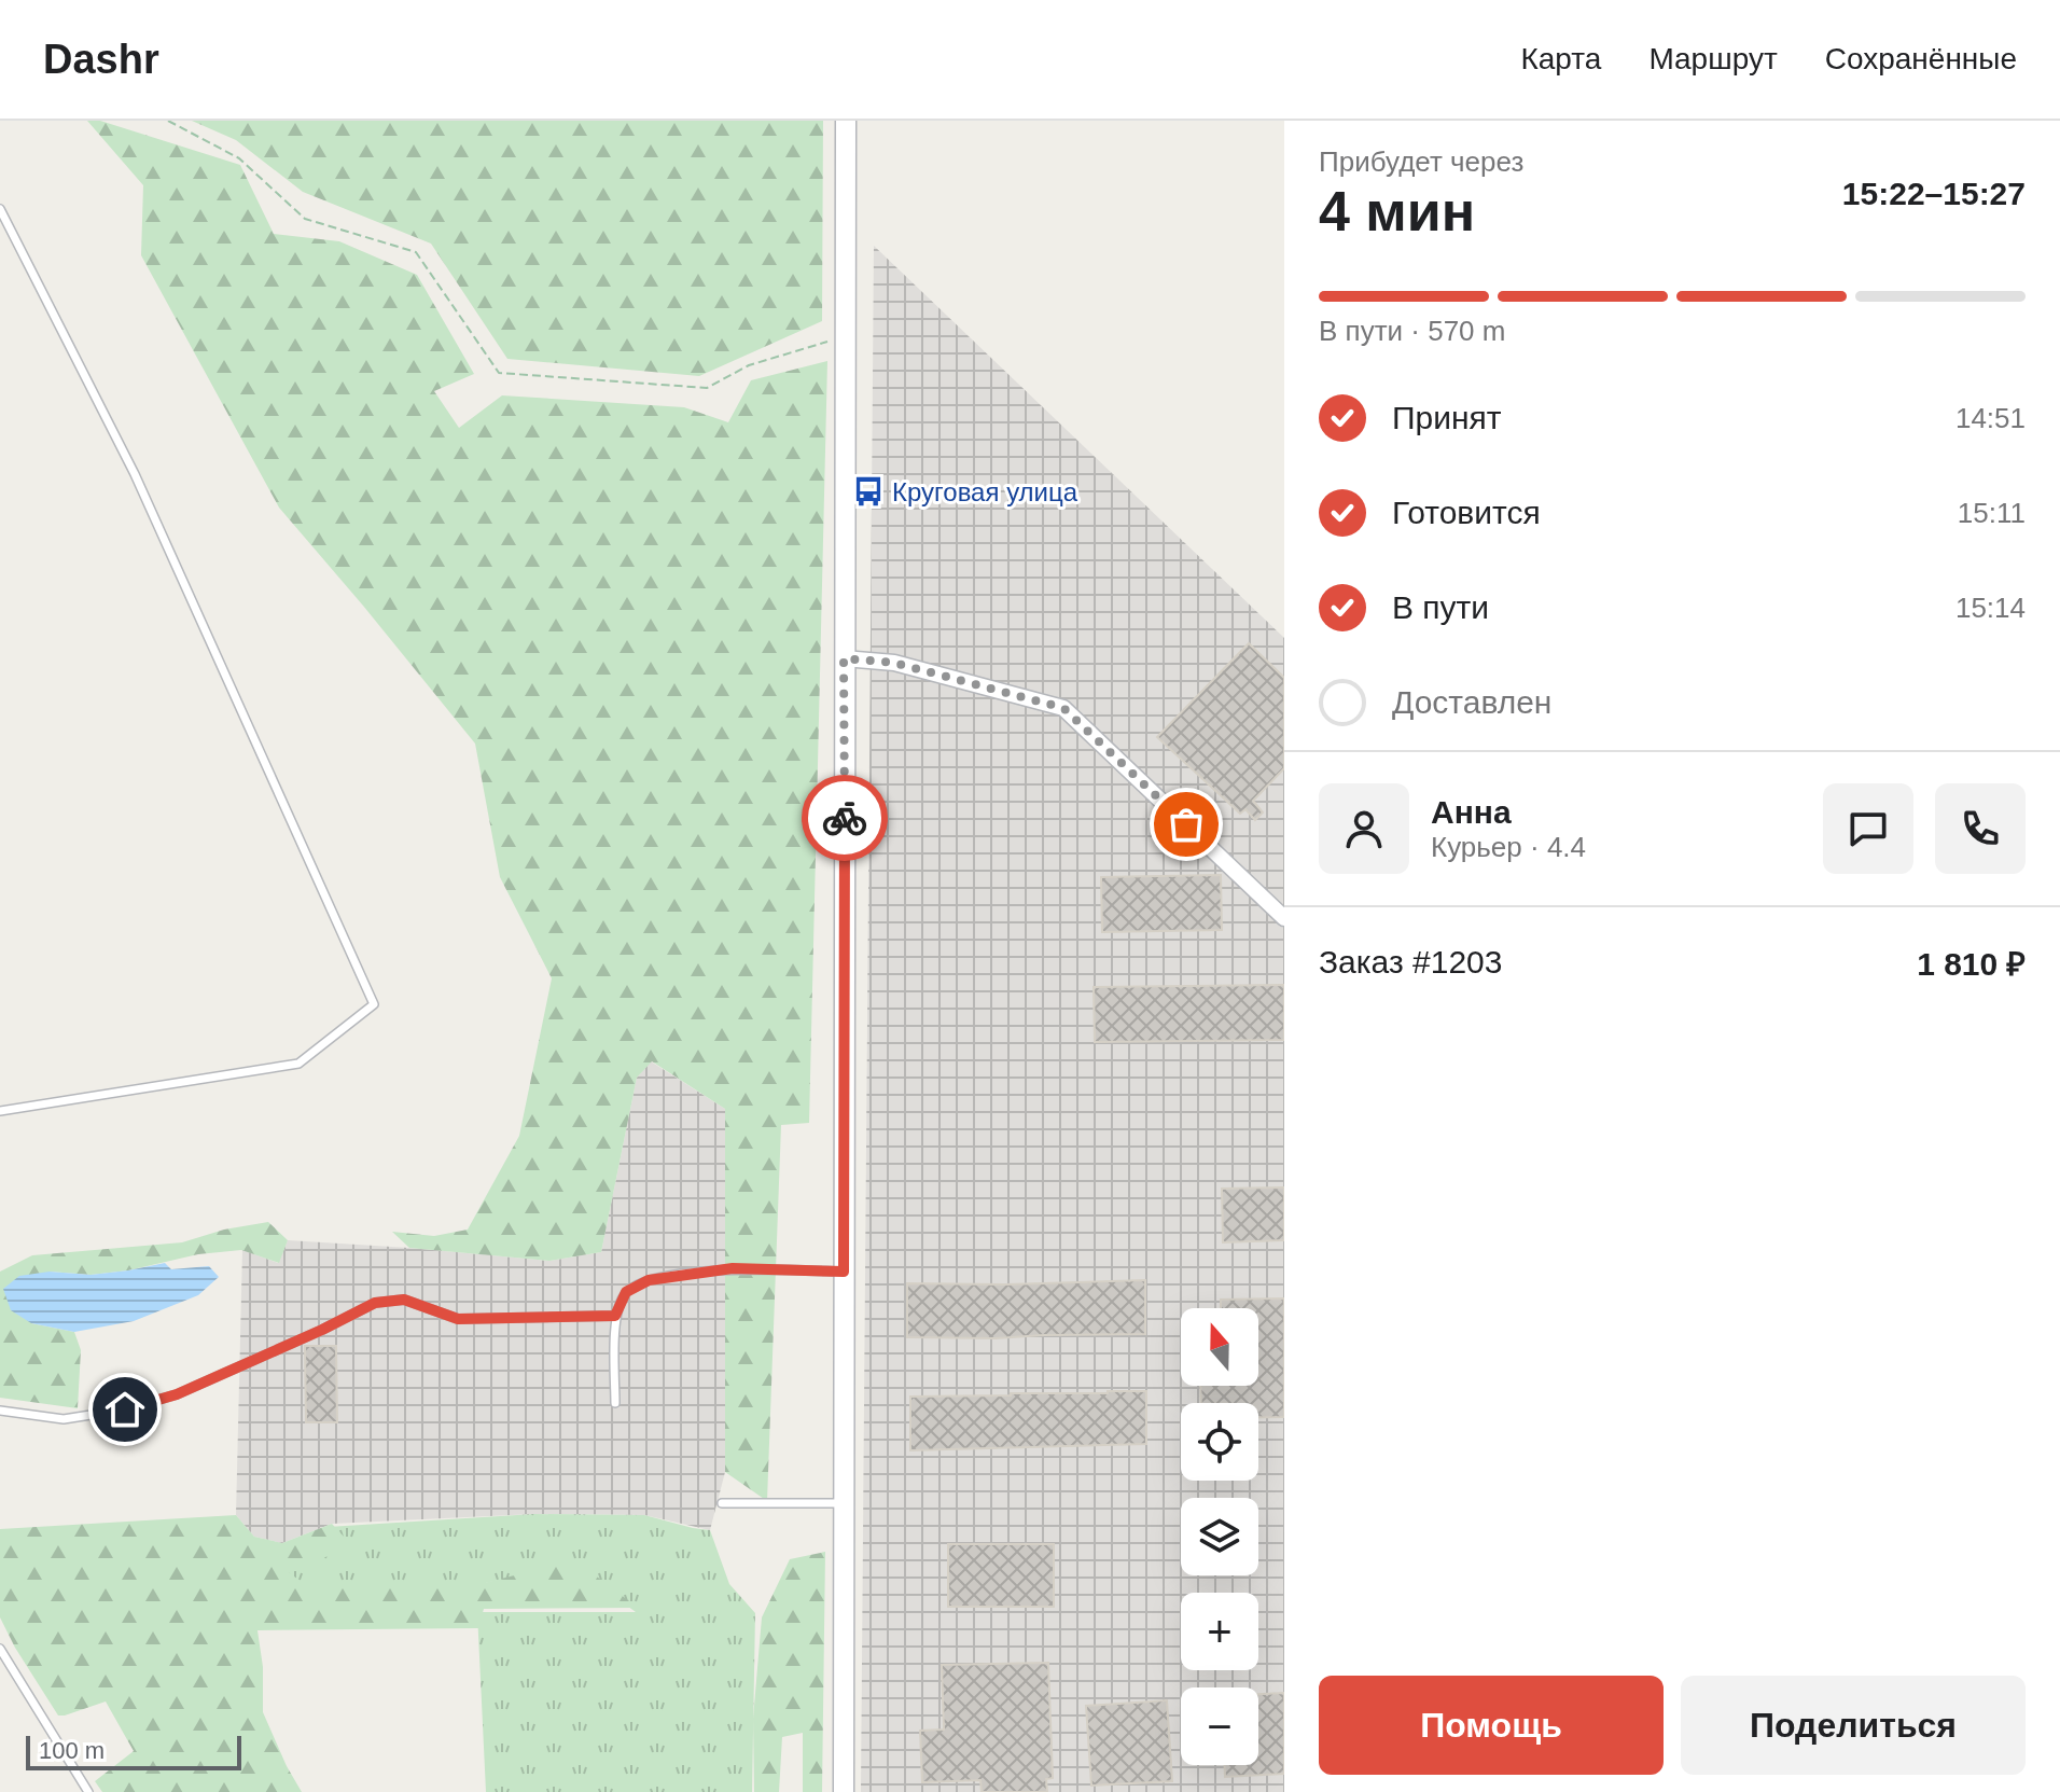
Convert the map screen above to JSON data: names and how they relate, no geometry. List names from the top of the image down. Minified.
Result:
{"places":{"bus stop":["Круговая улица"]},"scale_bar":"100 m","north":"top","page":{"header":"Dashr","nav":["Карта","Маршрут","Сохранённые"],"heading":["4 мин","Прибудет через","15:22–15:27"],"panel":["Анна","Курьер · 4.4","Заказ #1203","1 810 ₽"],"bar":"В пути · 570 m","list":[["Принят","14:51"],["Готовится","15:11"],["В пути","15:14"],"Доставлен"],"map_buttons":["+","−"],"buttons":["Помощь","Поделиться"],"scale":"100 m"}}
